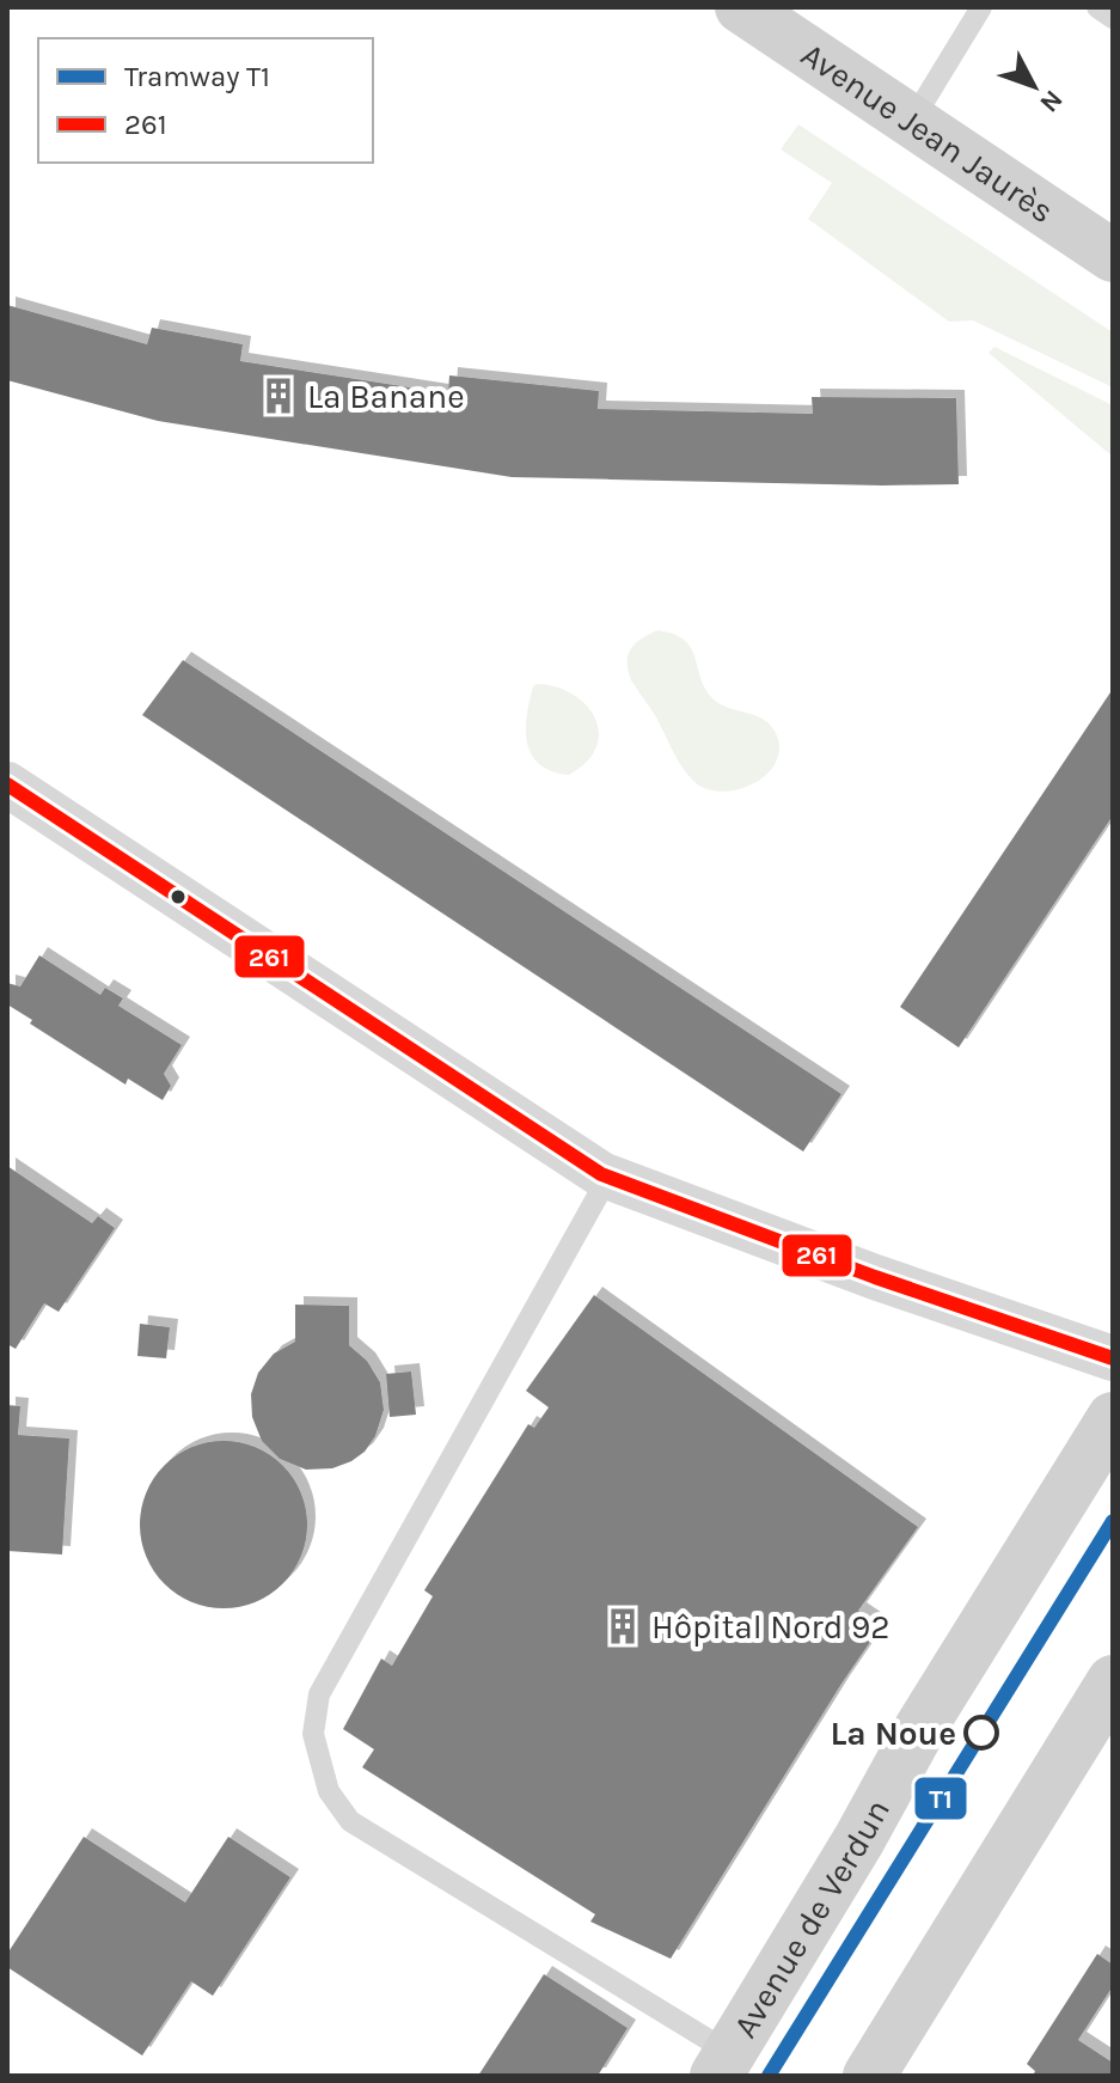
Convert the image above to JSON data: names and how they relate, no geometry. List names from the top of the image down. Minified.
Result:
{"streets":{"main road":["Avenue Jean Jaurès","Avenue de Verdun"]},"places":{"building":["La Banane","Hôpital Nord 92"],"other":["La Noue"]},"lines":["transit line 261","tram line T1"],"legend":["Tramway T1","261"],"north":"bottom right"}
